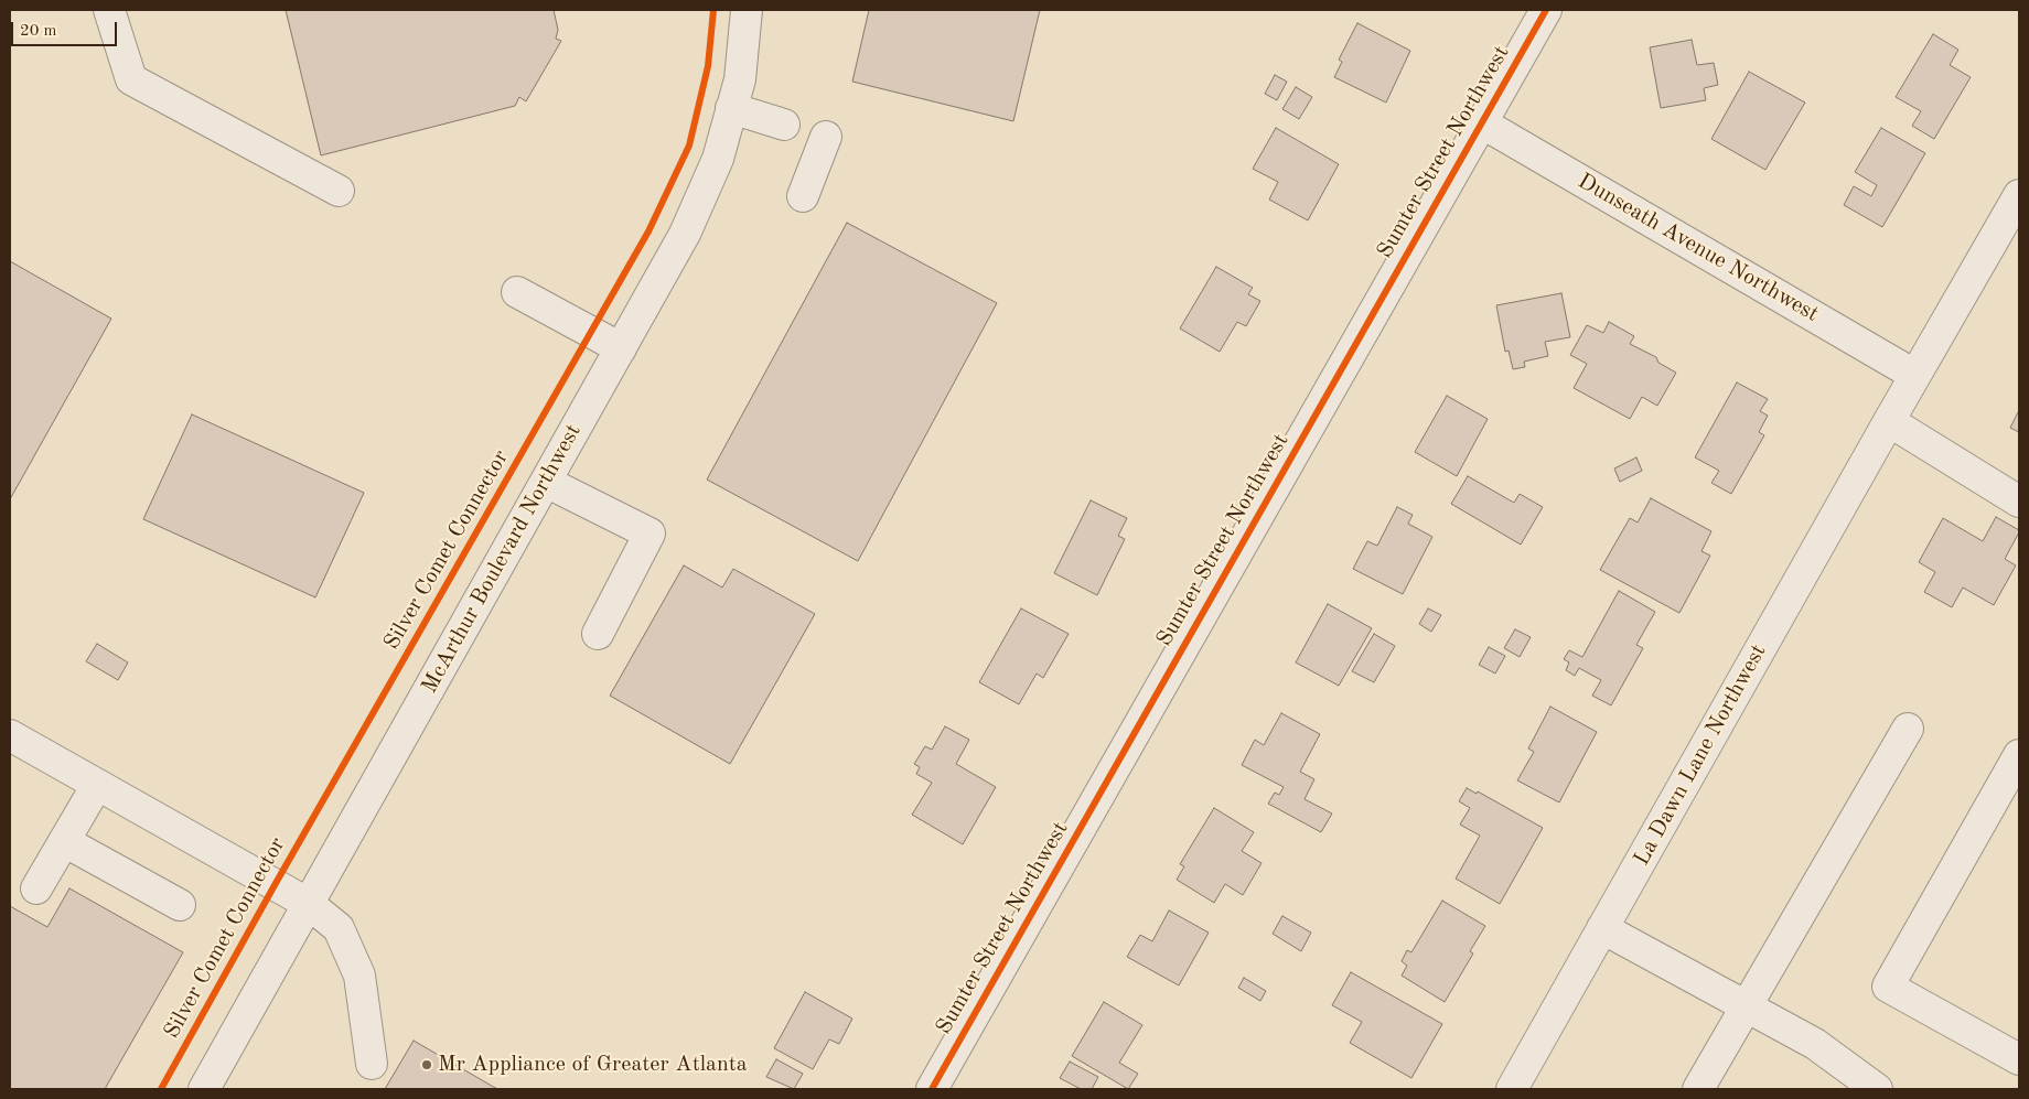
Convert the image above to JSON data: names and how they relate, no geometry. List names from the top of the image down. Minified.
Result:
{"streets":{"street":["Sumter Street Northwest","Dunseath Avenue Northwest","McArthur Boulevard Northwest","La Dawn Lane Northwest"],"cycle path":["Silver Comet Connector"]},"crossings":[["Sumter Street Northwest","Dunseath Avenue Northwest"],["Dunseath Avenue Northwest","La Dawn Lane Northwest"]],"places":["Mr Appliance of Greater Atlanta"],"scale_bar":"20 m"}
